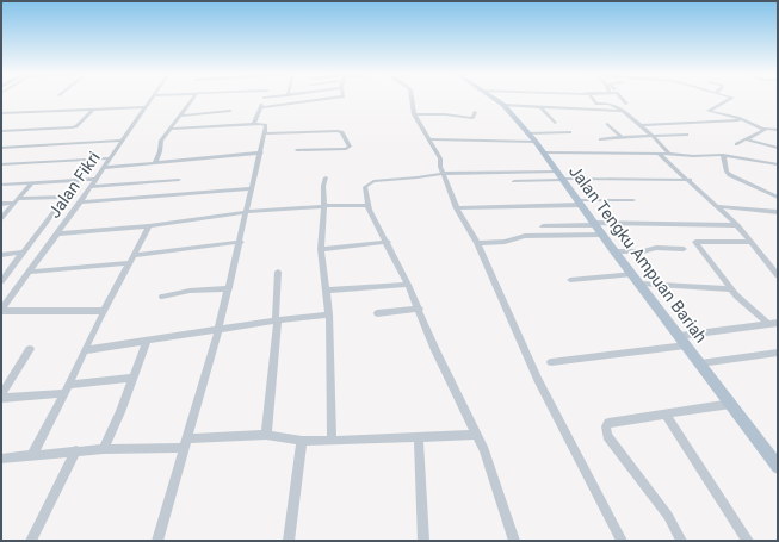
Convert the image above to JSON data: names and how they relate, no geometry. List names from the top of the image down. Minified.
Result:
{"streets":{"main road":["Jalan Tengku Ampuan Bariah"],"street":["Jalan Fikri"]}}
